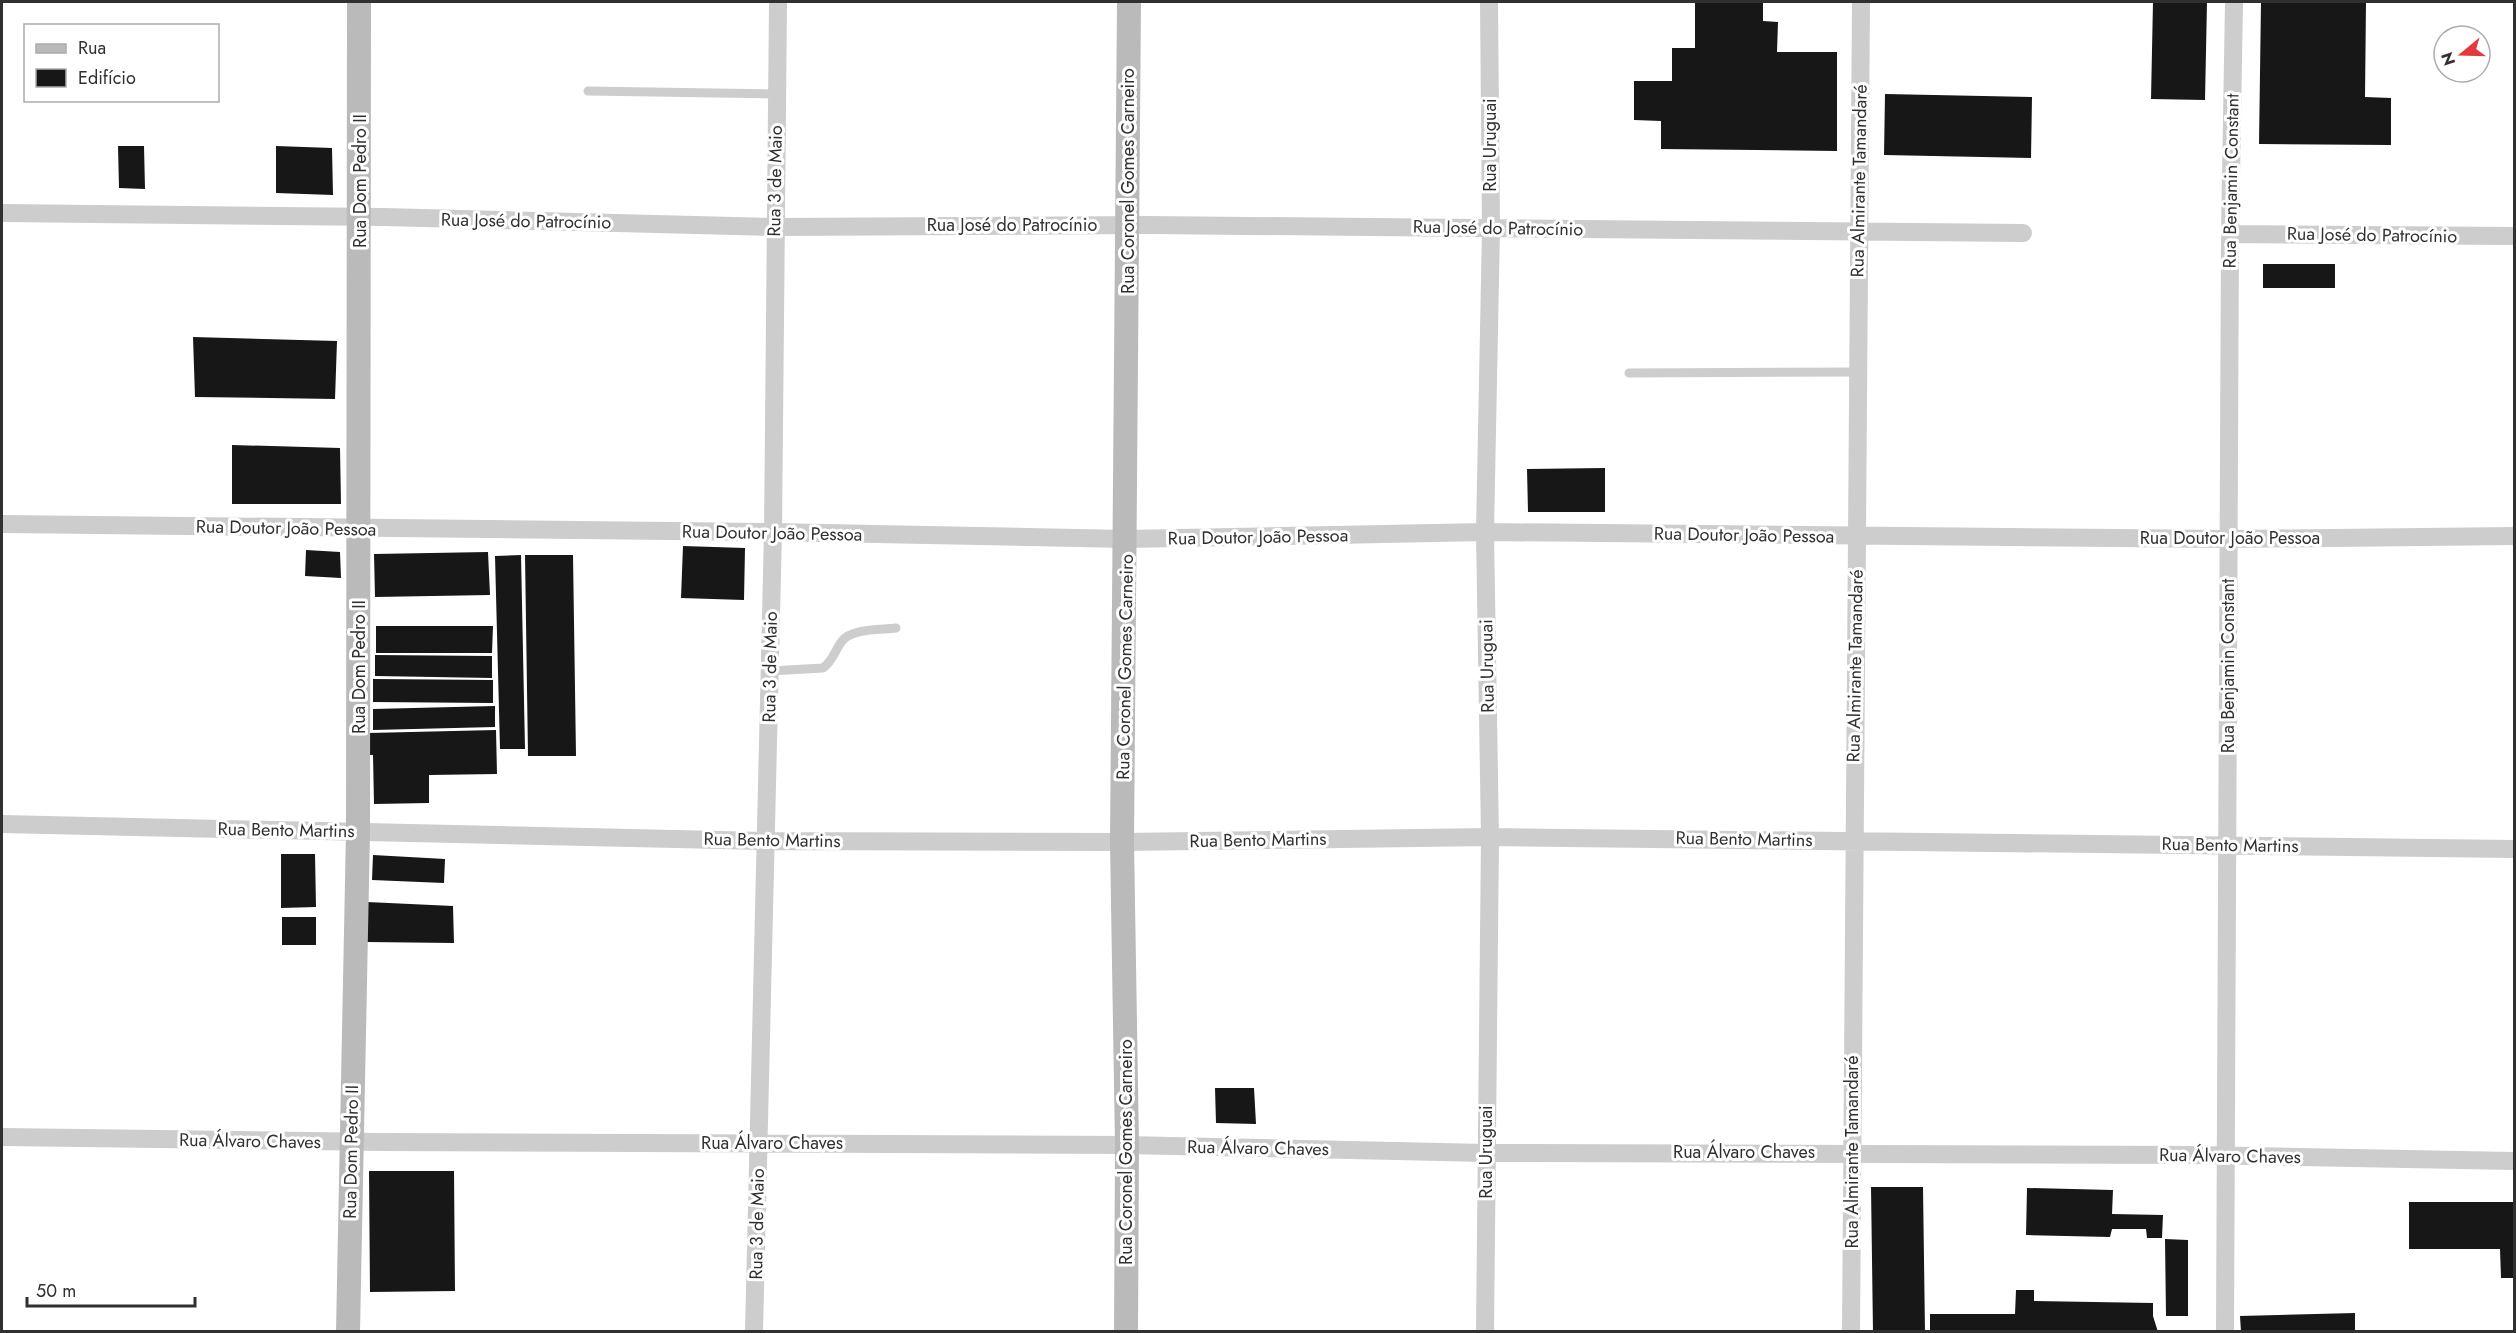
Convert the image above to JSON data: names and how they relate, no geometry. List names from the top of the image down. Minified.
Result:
{"streets":{"street":["Rua Uruguai","Rua Dom Pedro II","Rua 3 de Maio","Rua Coronel Gomes Carneiro","Rua Almirante Tamandaré","Rua Benjamin Constant","Rua José do Patrocínio","Rua Doutor João Pessoa","Rua Bento Martins","Rua Álvaro Chaves"]},"crossings":[["Rua Uruguai","Rua José do Patrocínio"],["Rua Uruguai","Rua Doutor João Pessoa"],["Rua Uruguai","Rua Bento Martins"],["Rua Uruguai","Rua Álvaro Chaves"],["Rua Dom Pedro II","Rua José do Patrocínio"],["Rua Dom Pedro II","Rua Doutor João Pessoa"],["Rua Dom Pedro II","Rua Bento Martins"],["Rua Dom Pedro II","Rua Álvaro Chaves"],["Rua 3 de Maio","Rua José do Patrocínio"],["Rua 3 de Maio","Rua Doutor João Pessoa"],["Rua 3 de Maio","Rua Bento Martins"],["Rua 3 de Maio","Rua Álvaro Chaves"],["Rua Coronel Gomes Carneiro","Rua José do Patrocínio"],["Rua Coronel Gomes Carneiro","Rua Doutor João Pessoa"],["Rua Coronel Gomes Carneiro","Rua Bento Martins"],["Rua Coronel Gomes Carneiro","Rua Álvaro Chaves"],["Rua Almirante Tamandaré","Rua José do Patrocínio"],["Rua Almirante Tamandaré","Rua Doutor João Pessoa"],["Rua Almirante Tamandaré","Rua Bento Martins"],["Rua Almirante Tamandaré","Rua Álvaro Chaves"],["Rua Benjamin Constant","Rua José do Patrocínio"],["Rua Benjamin Constant","Rua Doutor João Pessoa"],["Rua Benjamin Constant","Rua Bento Martins"],["Rua Benjamin Constant","Rua Álvaro Chaves"]],"legend":["Rua","Edifício"],"scale_bar":"50 m","north":"left"}
